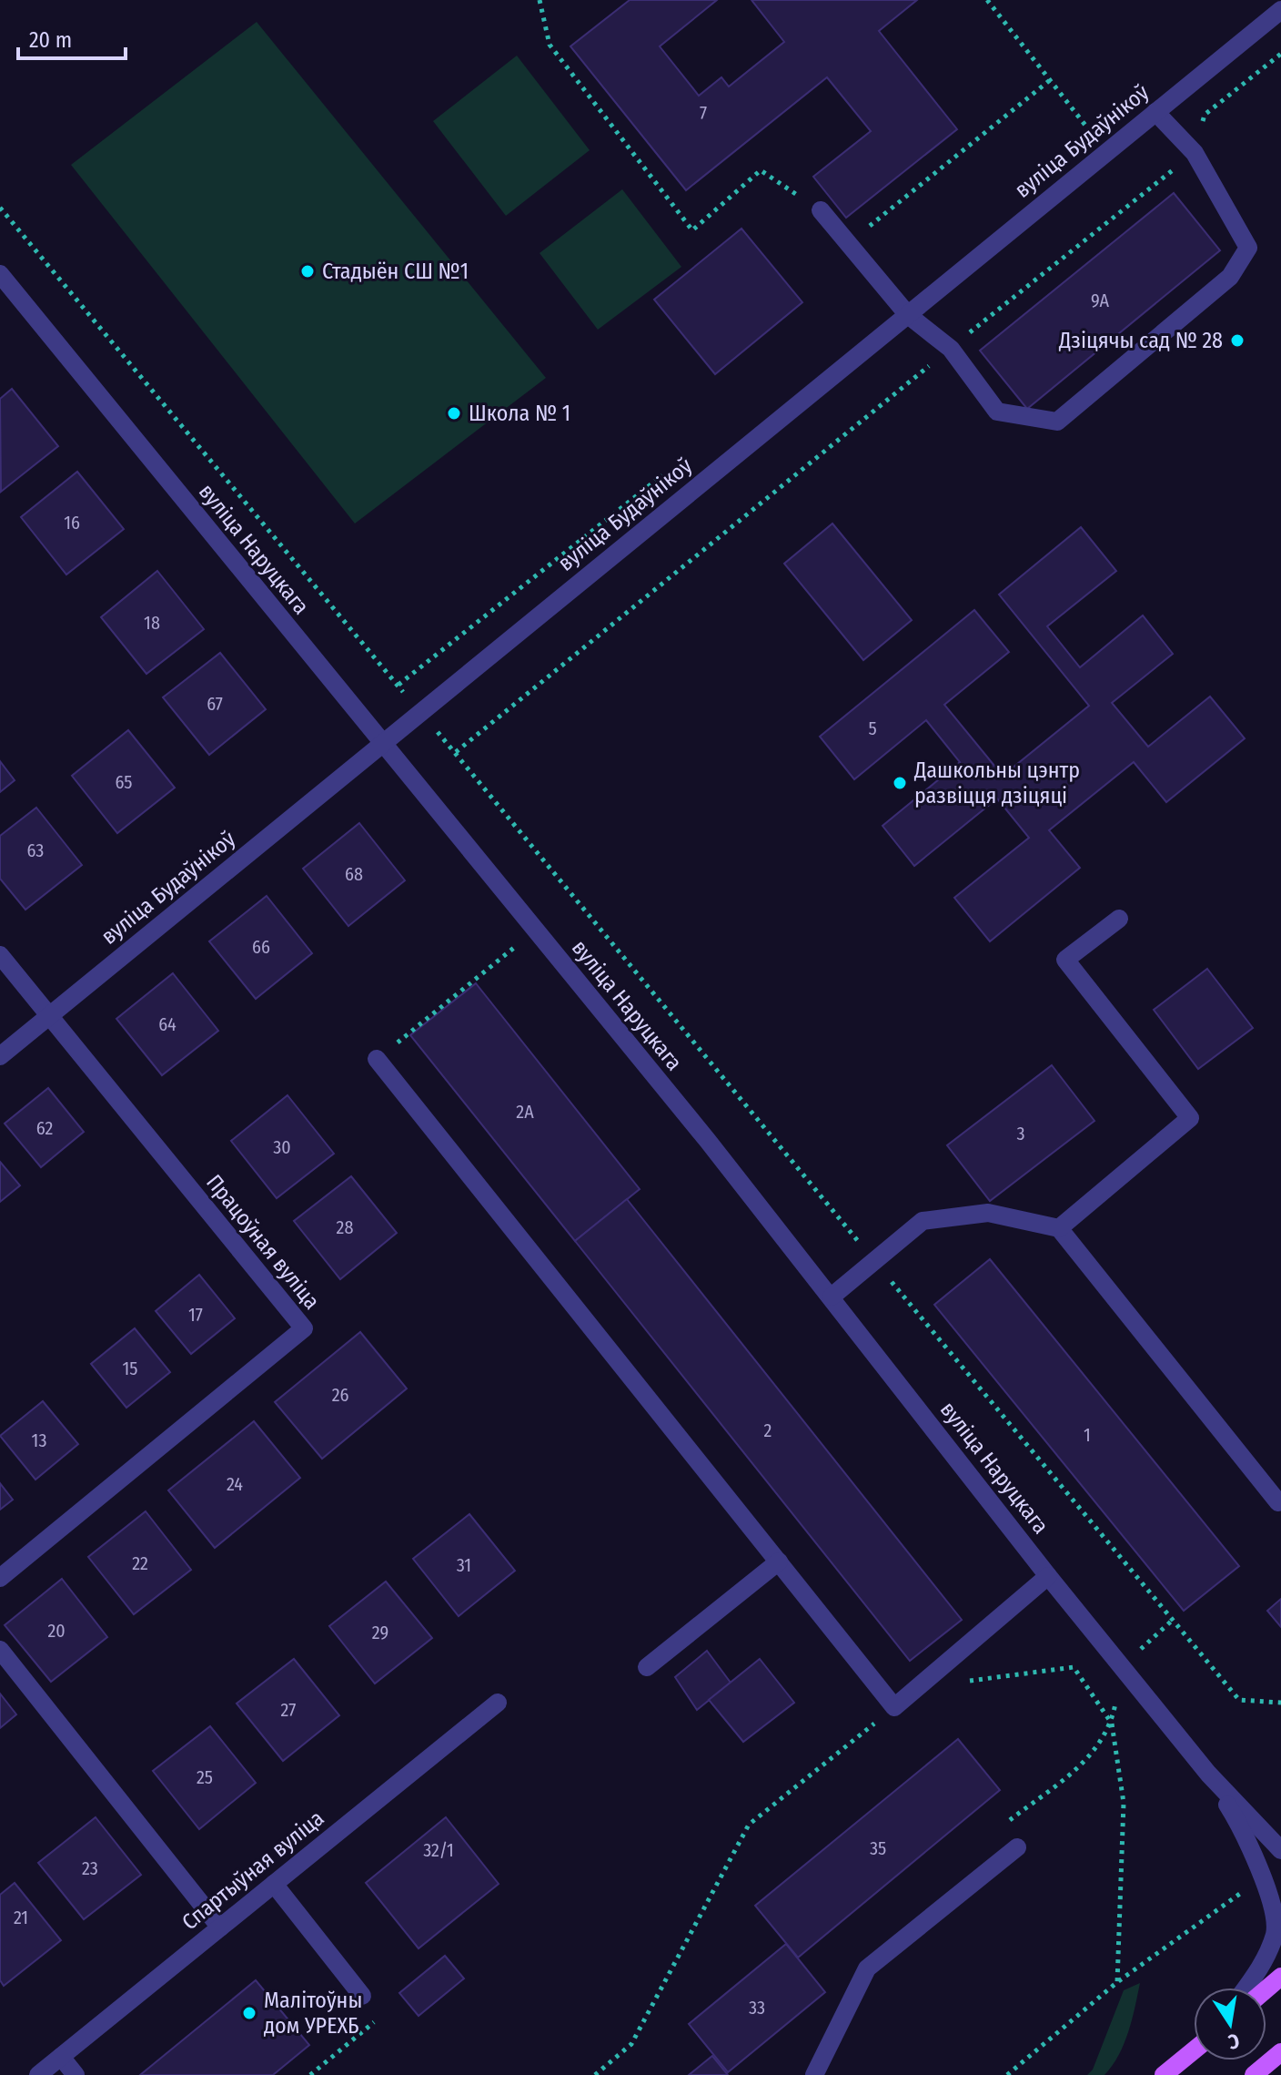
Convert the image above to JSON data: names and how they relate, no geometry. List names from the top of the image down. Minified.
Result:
{"streets":{"street":["вуліца Будаўнікоў","вуліца Наруцкага","Працоўная вуліца","Спартыўная вуліца"]},"crossings":[["вуліца Будаўнікоў","вуліца Наруцкага"],["вуліца Будаўнікоў","Працоўная вуліца"]],"places":["Стадыён СШ №1","Дзіцячы сад № 28","Школа № 1","Дашкольны цэнтр развіцця дзіцяці","Малітоўны дом УРЕХБ"],"house_numbers":["7","9А","16","18","67","5","65","63","68","66","64","2А","62","3","30","28","17","15","26","2","1","13","24","22","31","20","29","27","25","35","32/1","23","21","33"],"scale_bar":"20 m","north":"bottom"}
